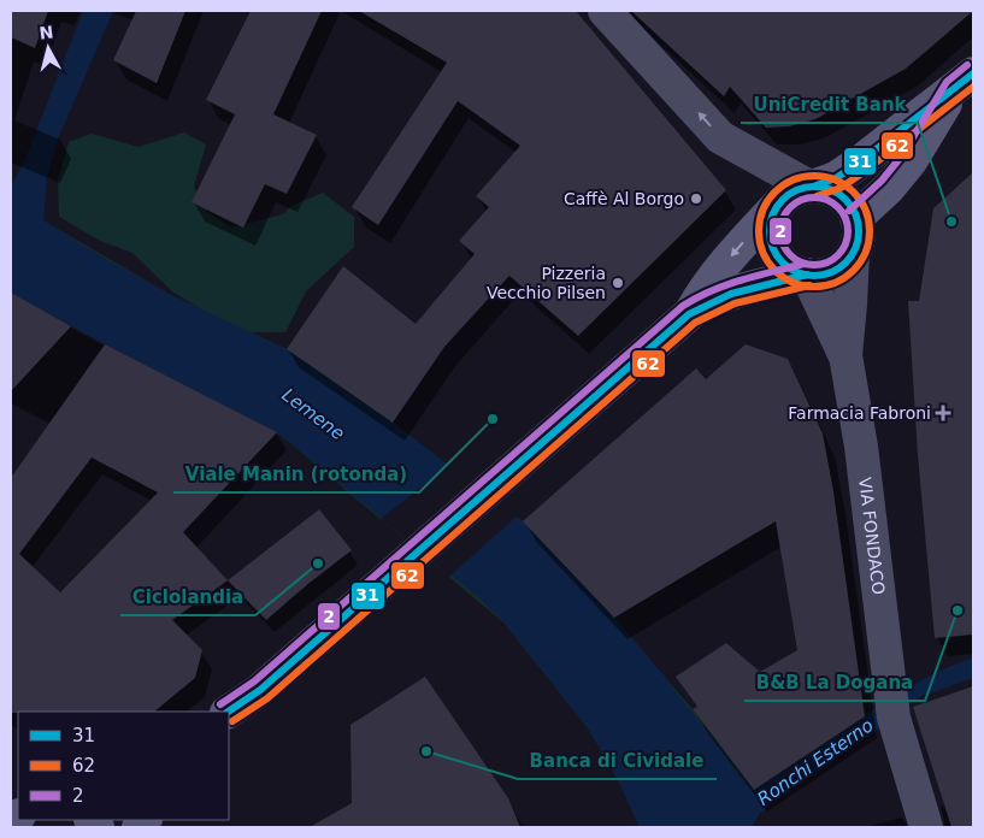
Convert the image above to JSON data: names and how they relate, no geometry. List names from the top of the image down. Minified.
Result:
{"streets":{"street":["VIA FONDACO"]},"water":["Lemene","Ronchi Esterno"],"places":{"other":["Caffè Al Borgo","UniCredit Bank","Pizzeria Vecchio Pilsen","Viale Manin (rotonda)","Ciclolandia","B&B La Dogana","Banca di Cividale"],"health":["Farmacia Fabroni"]},"lines":["transit line 2","transit line 31","transit line 62"],"legend":["31","62","2"],"north":"top"}
